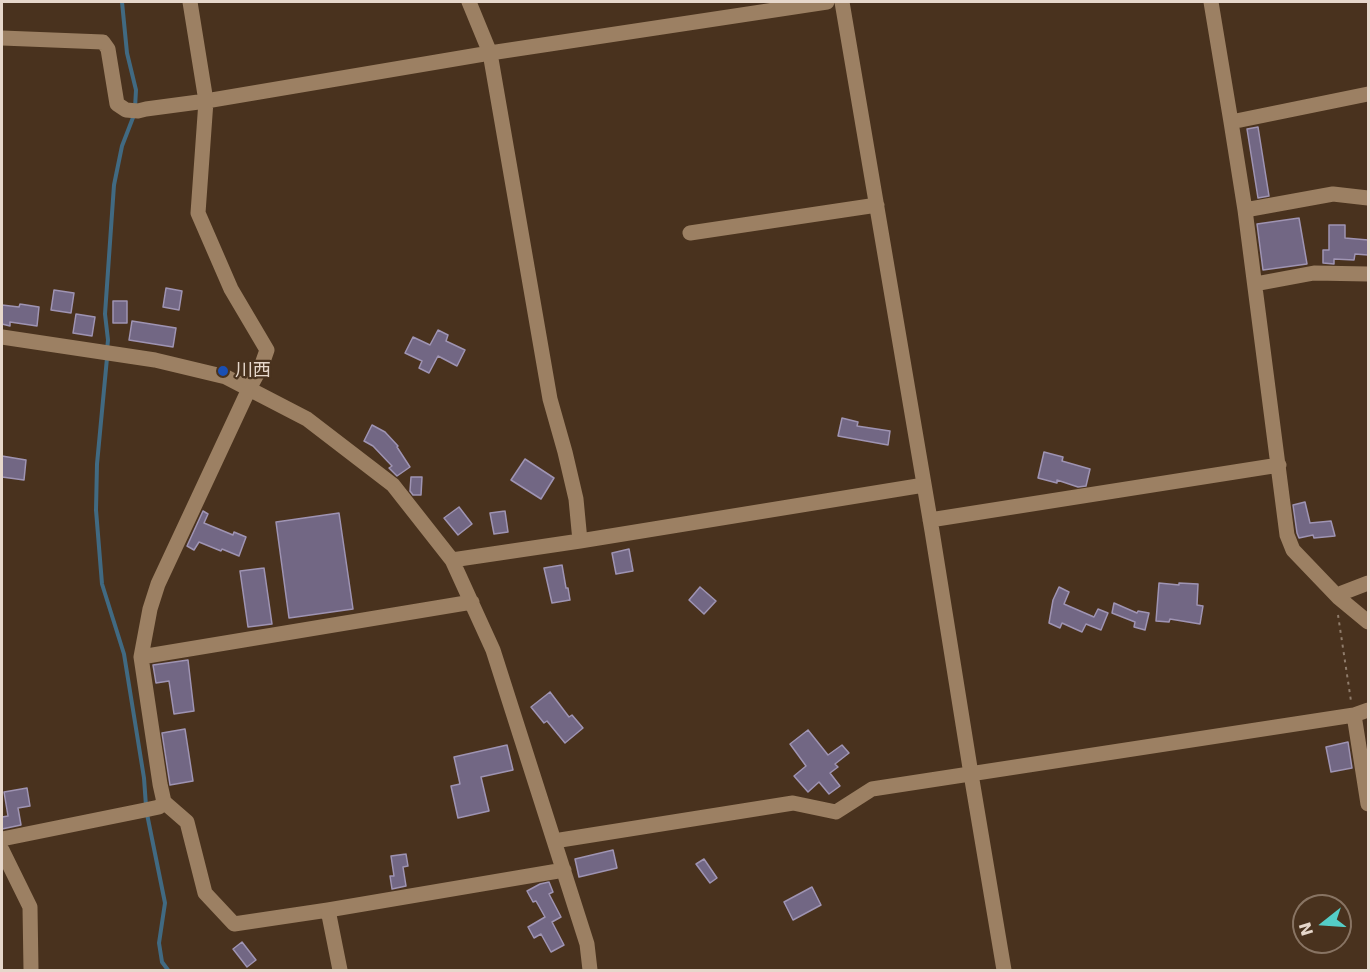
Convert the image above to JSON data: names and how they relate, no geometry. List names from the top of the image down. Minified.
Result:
{"places":["川西"],"north":"left"}
